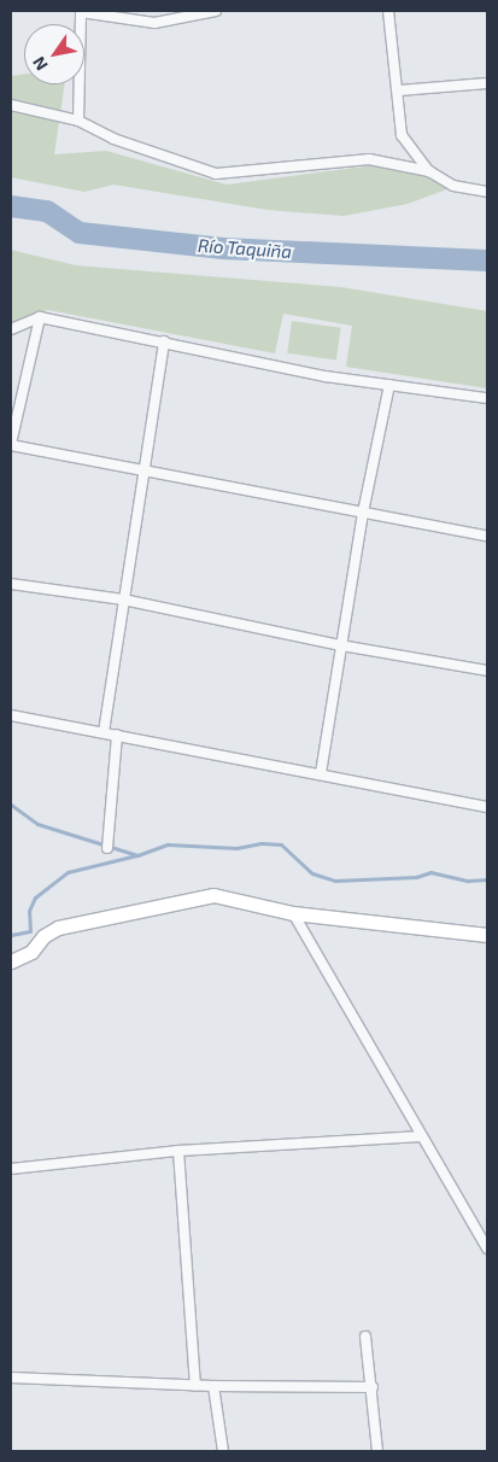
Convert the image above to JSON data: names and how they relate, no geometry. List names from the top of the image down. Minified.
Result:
{"water":["Río Taquiña"],"north":"bottom left"}
